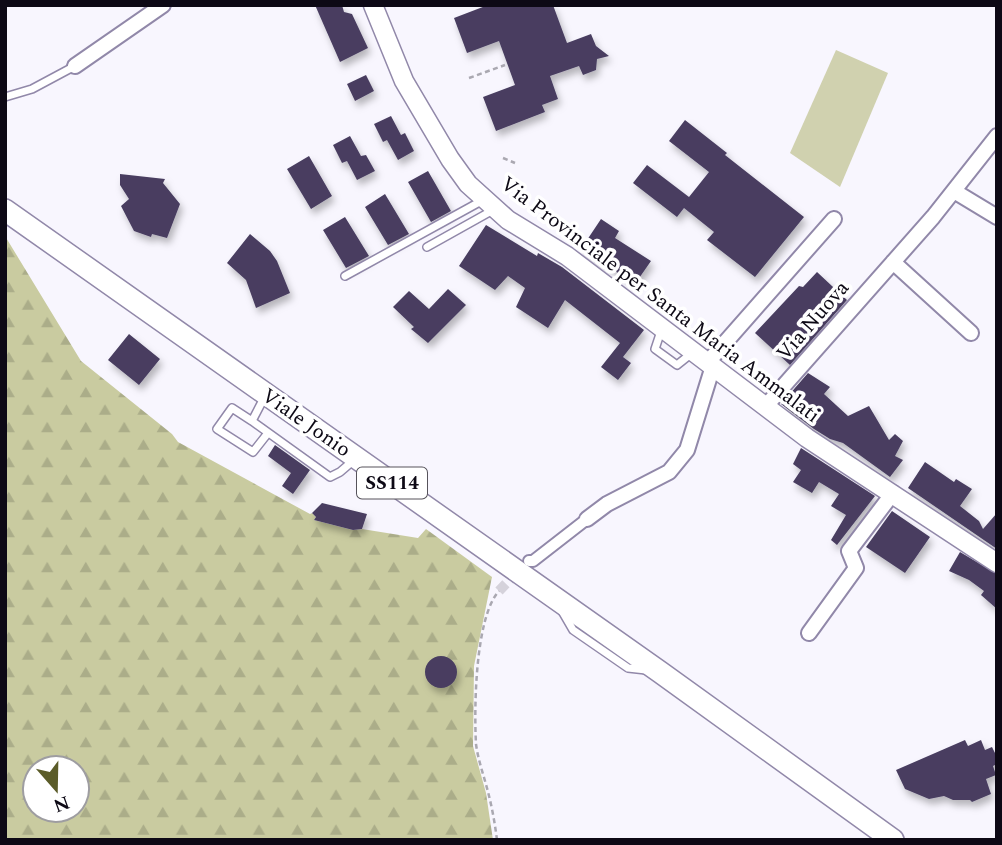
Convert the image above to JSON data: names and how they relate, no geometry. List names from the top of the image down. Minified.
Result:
{"streets":{"main road":["Viale Jonio","SS114"],"street":["Via Provinciale per Santa Maria Ammalati","Via Nuova"]},"crossings":[["Via Provinciale per Santa Maria Ammalati","Via Nuova"]],"north":"bottom"}
